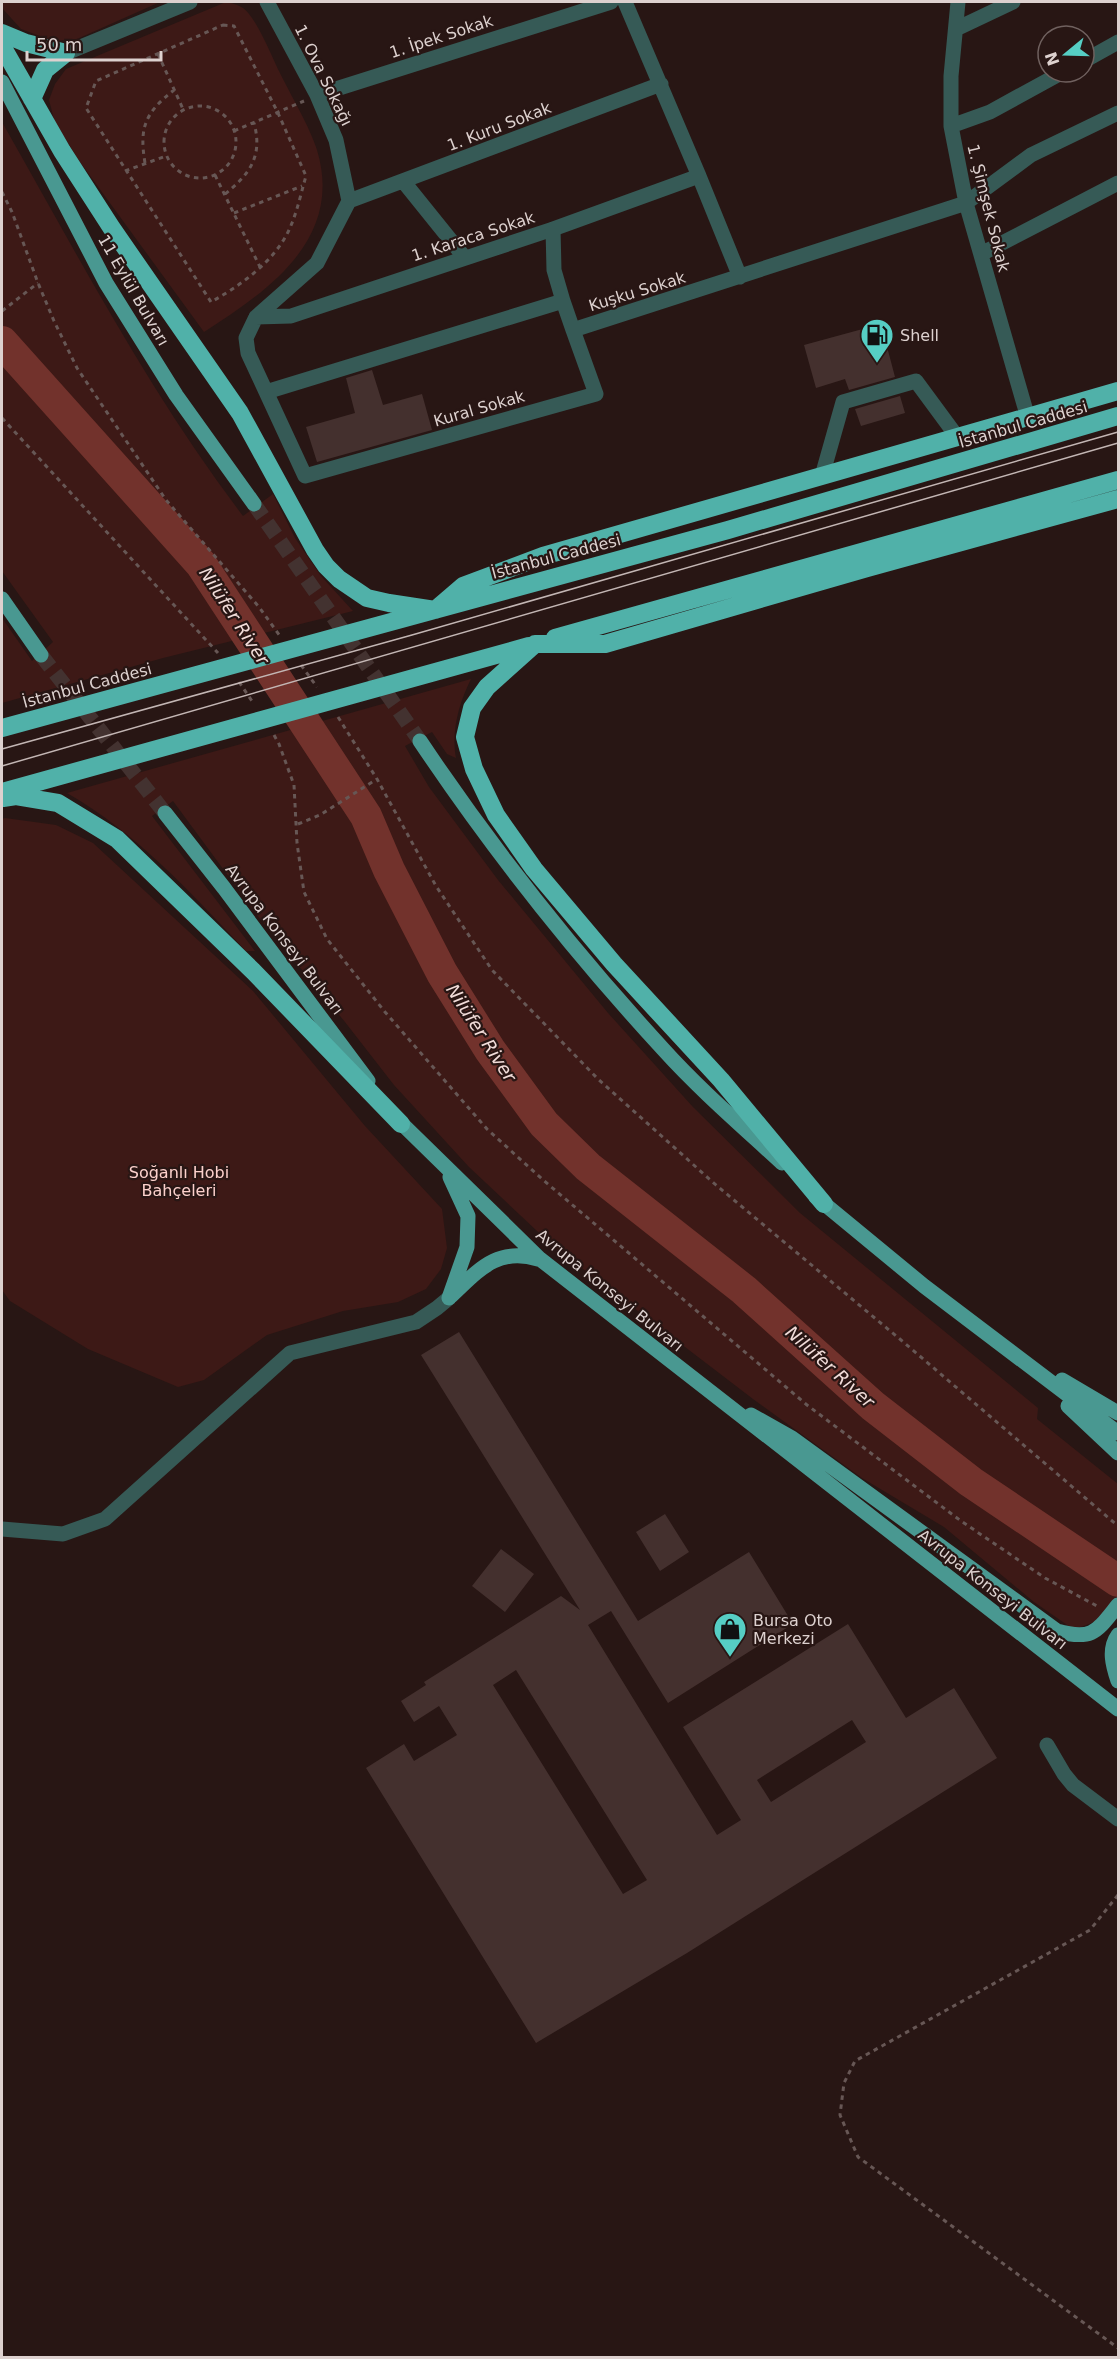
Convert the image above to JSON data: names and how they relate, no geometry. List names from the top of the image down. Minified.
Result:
{"streets":{"highway":["İstanbul Caddesi"],"main road":["11 Eylül Bulvarı","Avrupa Konseyi Bulvarı"],"street":["1. İpek Sokak","1. Ova Sokağı","1. Kuru Sokak","1. Şimşek Sokak","1. Karaca Sokak","Kuşku Sokak","Kural Sokak"]},"crossings":[["1. İpek Sokak","1. Ova Sokağı"],["1. Ova Sokağı","1. Kuru Sokak"],["1. Şimşek Sokak","Kuşku Sokak"],["Kuşku Sokak","Kural Sokak"]],"water":["Nilüfer River"],"parks":["Soğanlı Hobi Bahçeleri"],"places":{"fuel station":["Shell"],"shop":["Bursa Oto Merkezi"]},"scale_bar":"50 m","north":"left"}
